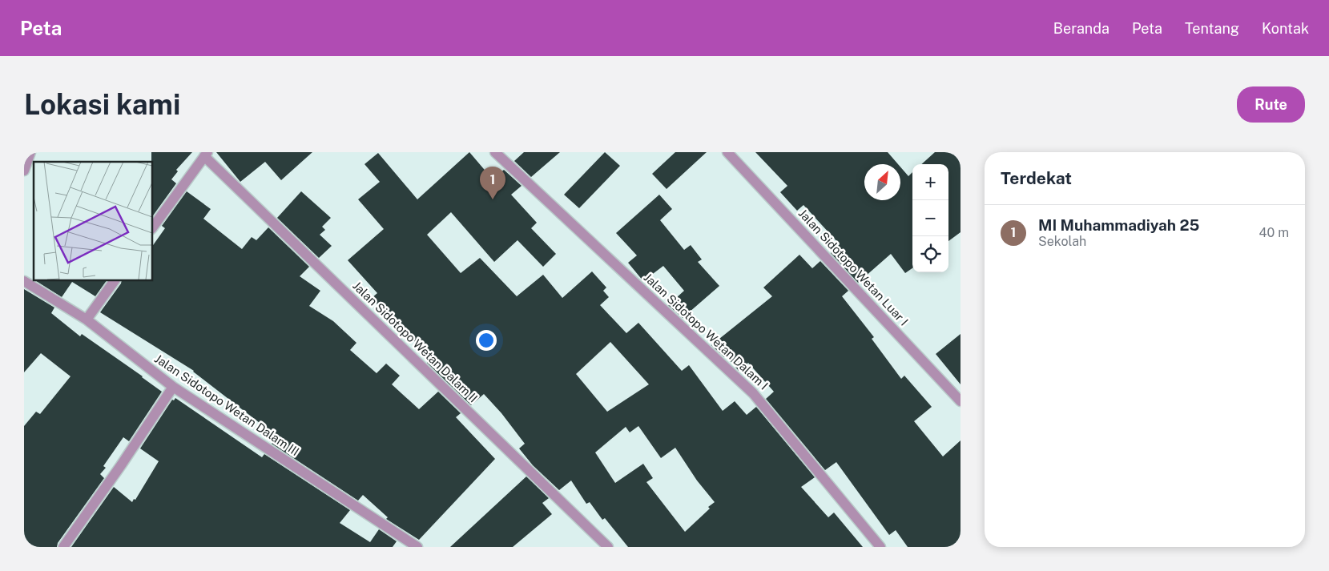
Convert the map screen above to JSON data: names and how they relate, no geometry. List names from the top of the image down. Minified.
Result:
{"streets":{"street":["Jalan Sidotopo Wetan Luar I","Jalan Sidotopo Wetan Dalam I","Jalan Sidotopo Wetan Dalam II","Jalan Sidotopo Wetan Dalam III"]},"north":"top right","page":{"header":"Peta","nav":["Beranda","Peta","Tentang","Kontak"],"buttons":"Rute","title":"Lokasi kami","heading":"Terdekat","map_buttons":["+","−"],"pins":"1","list":[{"mark":"1","name":"MI Muhammadiyah 25","note":"Sekolah","value":"40 m"}]}}
